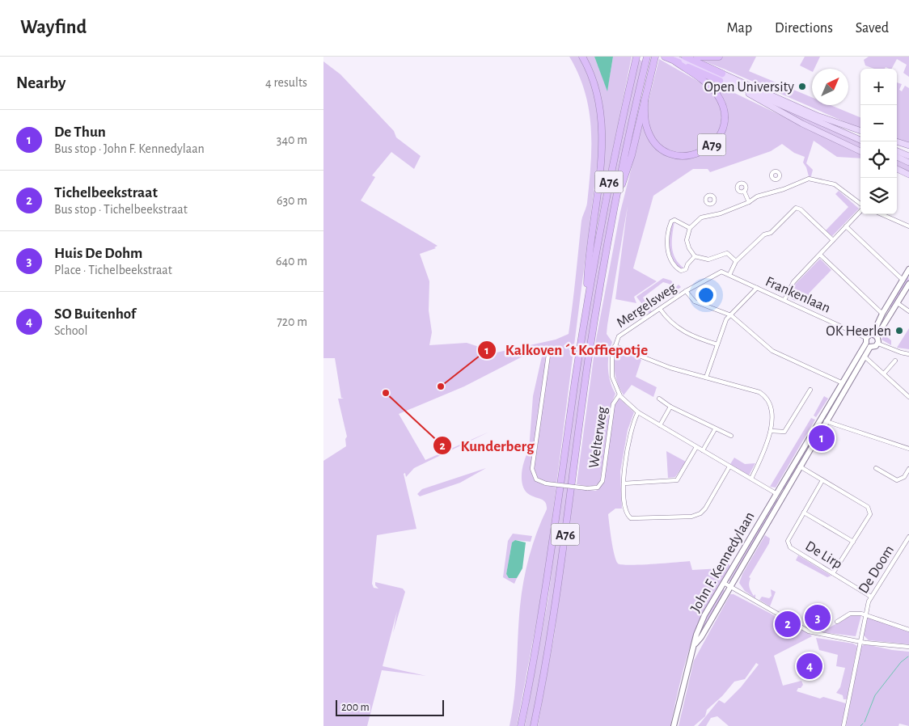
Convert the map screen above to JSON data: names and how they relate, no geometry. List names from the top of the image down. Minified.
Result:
{"streets":{"highway":["A79","A76"],"street":["Frankenlaan","Mergelsweg","Welterweg","De Lirp","John F. Kennedylaan","De Doom"]},"crossings":[["A79","A76"],["Frankenlaan","Mergelsweg"],["Frankenlaan","John F. Kennedylaan"],["Mergelsweg","Welterweg"],["Mergelsweg","John F. Kennedylaan"],["De Lirp","De Doom"]],"places":["Open University","OK Heerlen","Kalkoven ´t Koffiepotje","Kunderberg"],"scale_bar":"200 m","north":"top right","page":{"header":"Wayfind","nav":["Map","Directions","Saved"],"heading":["Nearby","4 results"],"map_buttons":["+","−"],"list":[{"mark":"1","name":"De Thun","note":"Bus stop · John F. Kennedylaan","value":"340 m"},{"mark":"2","name":"Tichelbeekstraat","note":"Bus stop · Tichelbeekstraat","value":"630 m"},{"mark":"3","name":"Huis De Dohm","note":"Place · Tichelbeekstraat","value":"640 m"},{"mark":"4","name":"SO Buitenhof","note":"School","value":"720 m"}],"pins":["1","3","2","4"],"scale":"200 m"}}
